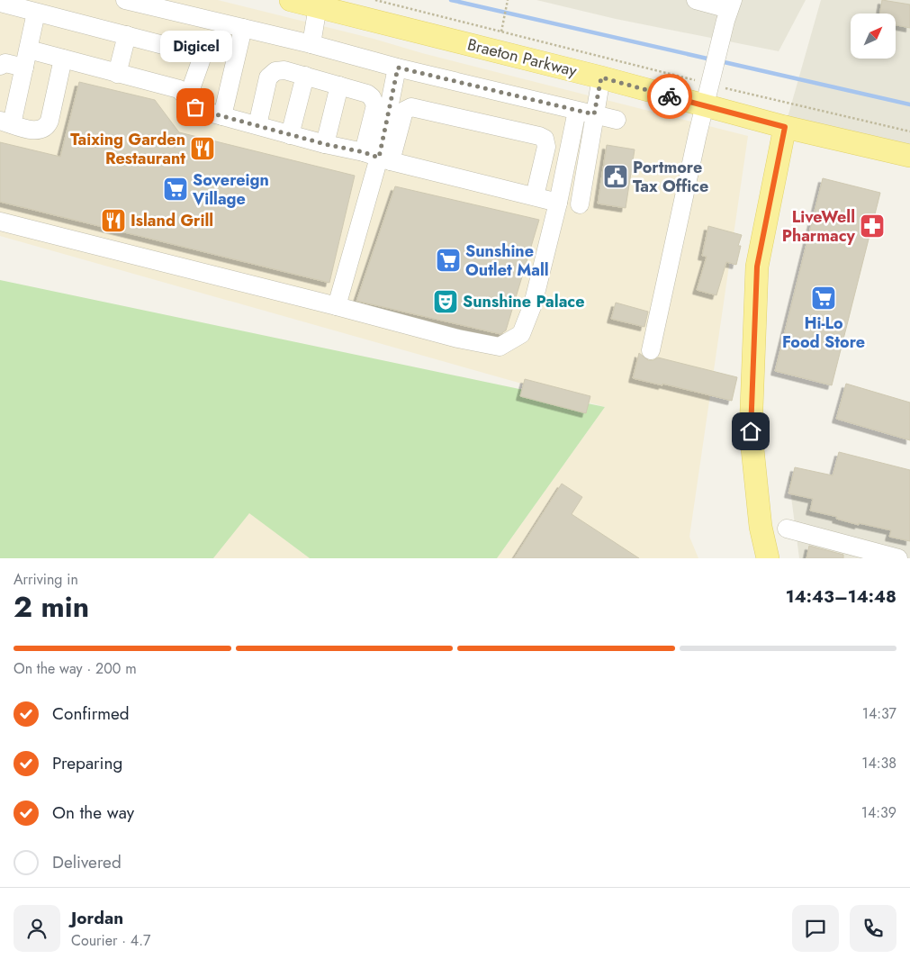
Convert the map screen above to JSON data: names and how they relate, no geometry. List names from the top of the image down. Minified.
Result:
{"streets":{"main road":["Braeton Parkway"]},"places":{"other":["Digicel"],"restaurant":["Taixing Garden Restaurant","Island Grill"],"public building":["Portmore Tax Office"],"supermarket":["Sovereign Village","Sunshine Outlet Mall","Hi-Lo Food Store"],"pharmacy":["LiveWell Pharmacy"],"theatre":["Sunshine Palace"]},"north":"top right","page":{"bubble":"Digicel","heading":["2 min","Arriving in","14:43–14:48"],"panel":["Jordan","Courier · 4.7"],"bar":"On the way · 200 m","list":[["Confirmed","14:37"],["Preparing","14:38"],["On the way","14:39"],"Delivered"]}}
